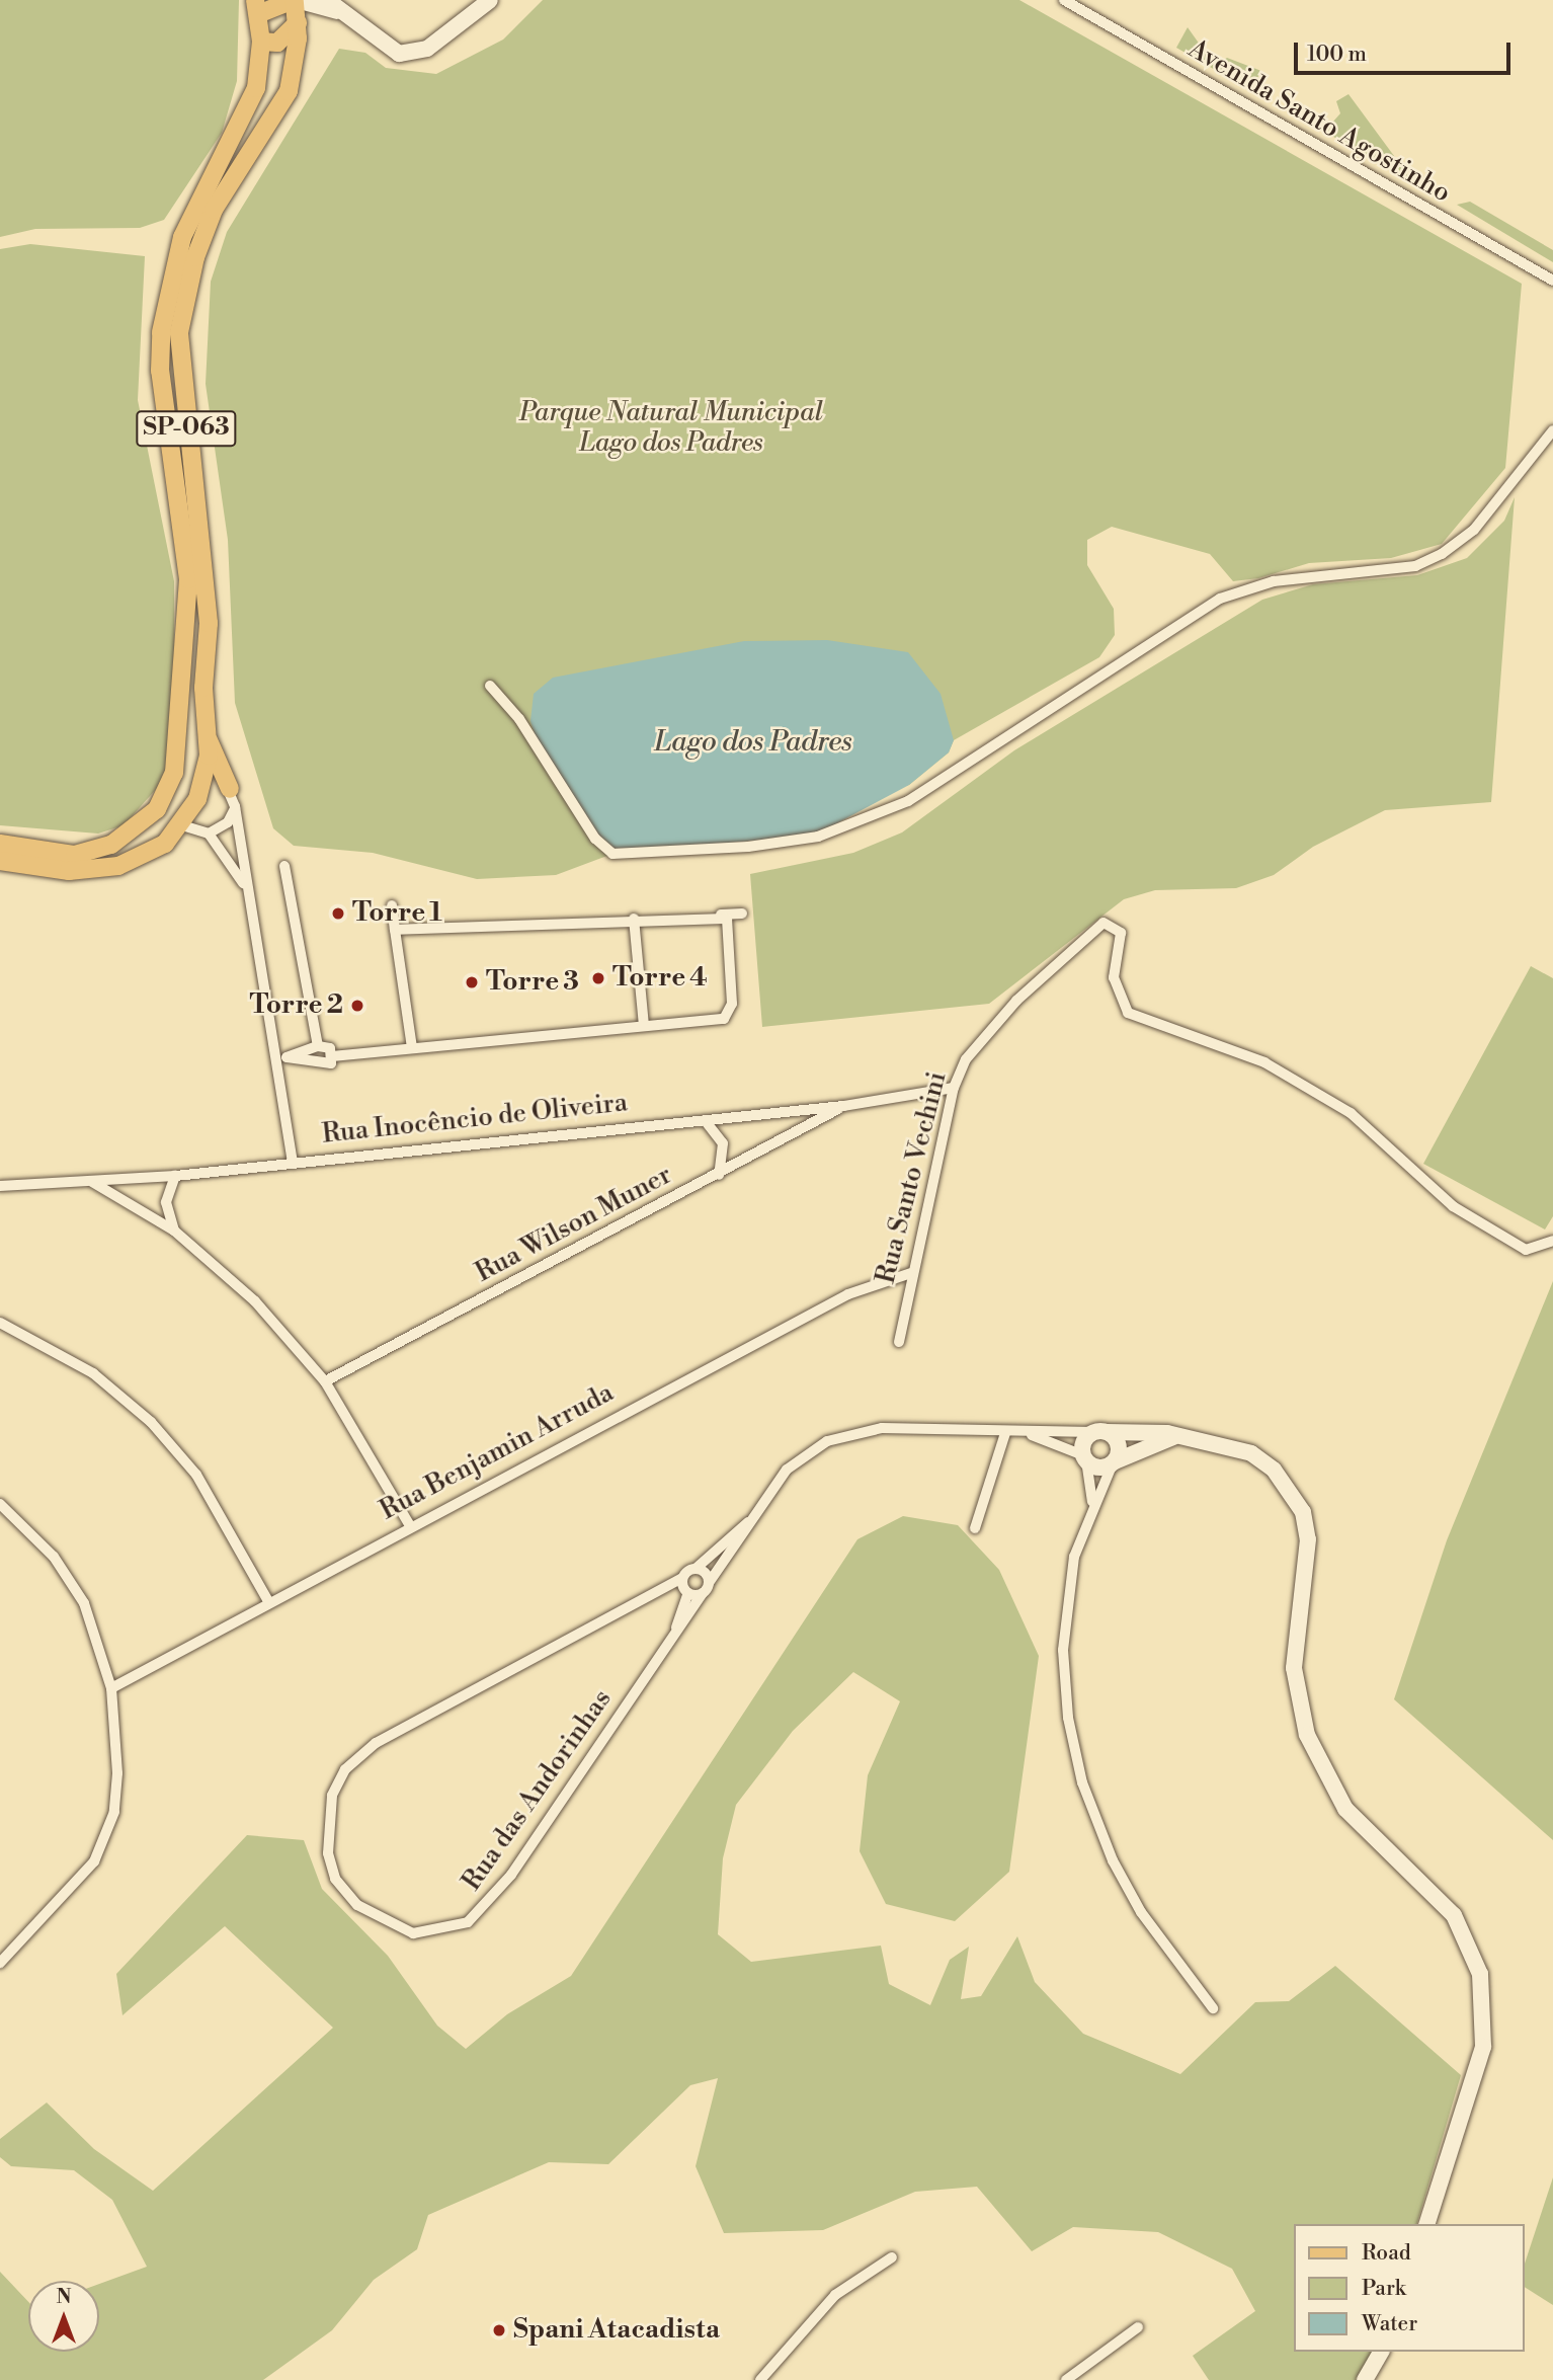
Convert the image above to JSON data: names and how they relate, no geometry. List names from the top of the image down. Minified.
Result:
{"streets":{"main road":["SP-063"],"street":["Avenida Santo Agostinho","Rua Inocêncio de Oliveira","Rua Santo Vechini","Rua Wilson Muner","Rua Benjamin Arruda","Rua das Andorinhas"]},"crossings":[["Rua Inocêncio de Oliveira","Rua Santo Vechini"],["Rua Inocêncio de Oliveira","Rua Wilson Muner"],["Rua Santo Vechini","Rua Benjamin Arruda"]],"water":["Lago dos Padres"],"parks":["Parque Natural Municipal Lago dos Padres"],"places":["Torre 1","Torre 4","Torre 3","Torre 2","Spani Atacadista"],"legend":["Road","Park","Water"],"scale_bar":"100 m","north":"top"}
